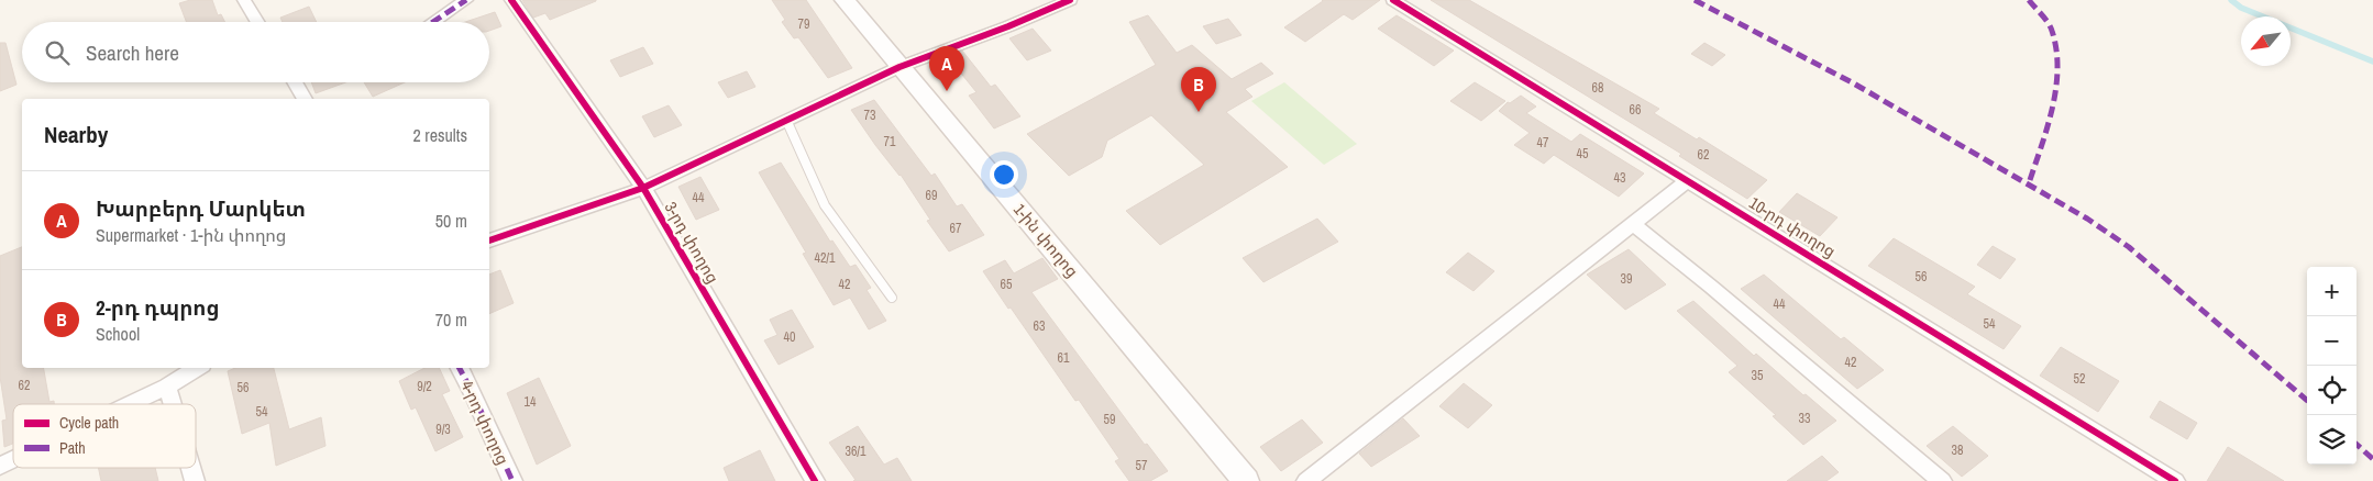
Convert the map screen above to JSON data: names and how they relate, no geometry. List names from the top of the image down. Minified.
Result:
{"streets":{"main road":["1-ին փողոց"],"street":["10-րդ փողոց","3-րդ փողոց","4-րդ փողոց"]},"house_numbers":["79","68","66","73","71","47","45","62","43","69","44","67","42/1","56","39","42","65","44","54","63","40","61","42","35","52","62","9/2","56","14","54","33","59","9/3","38","36/1","57"],"legend":["Cycle path","Path"],"north":"bottom left","page":{"search":"Search here","pins":["A","B"],"heading":["Nearby","2 results"],"list":[{"mark":"A","name":"Խարբերդ Մարկետ","note":"Supermarket · 1-ին փողոց","value":"50 m"},{"mark":"B","name":"2-րդ դպրոց","note":"School","value":"70 m"}],"map_buttons":["+","−"]}}
